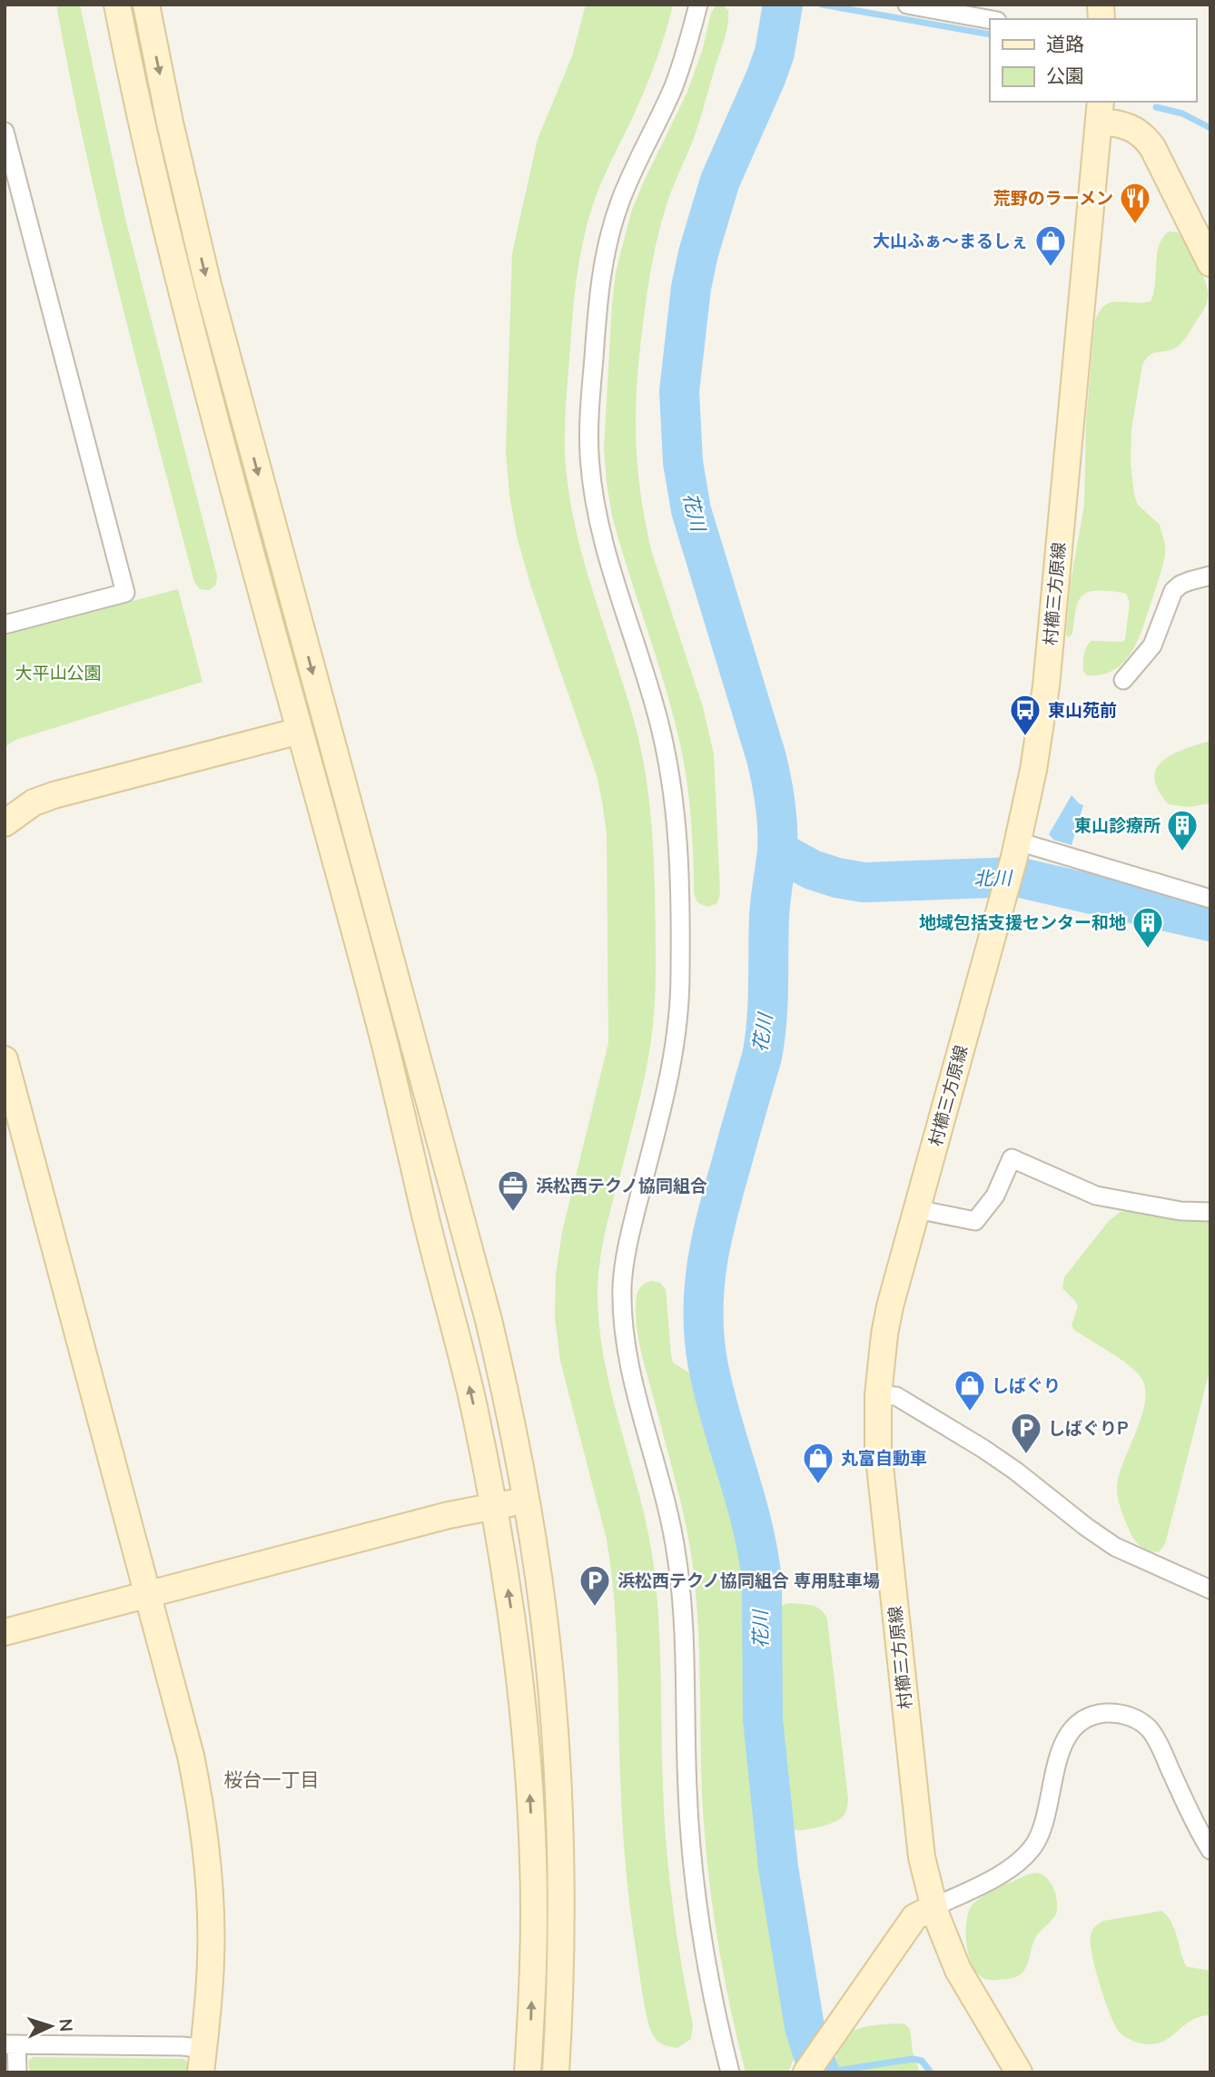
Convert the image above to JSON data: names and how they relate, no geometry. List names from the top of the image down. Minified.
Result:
{"streets":{"street":["村櫛三方原線"]},"districts":["桜台一丁目"],"water":["花川","北川"],"parks":["大平山公園"],"places":{"restaurant":["荒野のラーメン"],"shop":["大山ふぁ～まるしぇ","しばぐり","丸富自動車"],"bus stop":["東山苑前"],"building":["東山診療所","地域包括支援センター和地"],"office":["浜松西テクノ協同組合"],"parking":["しばぐりP","浜松西テクノ協同組合 専用駐車場"]},"legend":["道路","公園"],"north":"right"}
